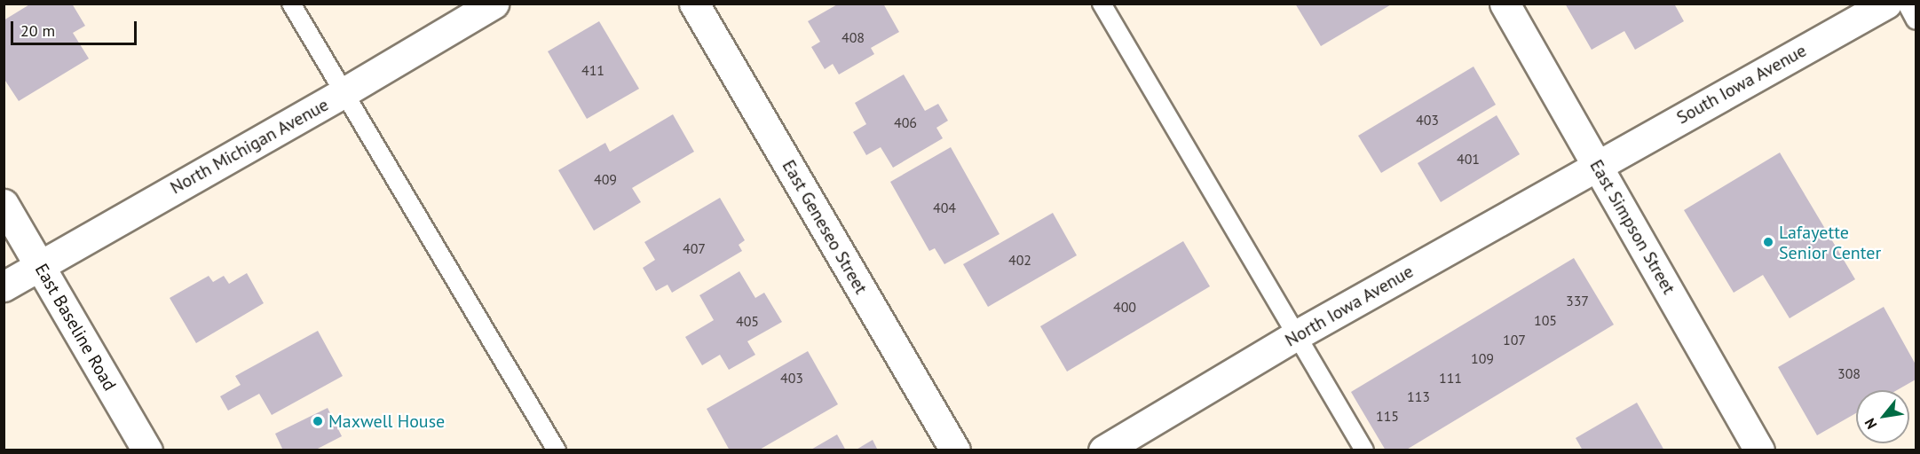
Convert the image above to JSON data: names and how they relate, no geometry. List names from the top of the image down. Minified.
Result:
{"streets":{"street":["South Iowa Avenue","North Michigan Avenue","East Geneseo Street","East Simpson Street","North Iowa Avenue","East Baseline Road"]},"crossings":[["South Iowa Avenue","East Simpson Street"],["South Iowa Avenue","North Iowa Avenue"],["North Michigan Avenue","East Baseline Road"],["East Simpson Street","North Iowa Avenue"]],"places":["Lafayette Senior Center","Maxwell House"],"house_numbers":["408","411","403","406","401","409","404","407","402","337","400","105","405","107","109","308","403","111","113","115"],"scale_bar":"20 m","north":"bottom left"}
